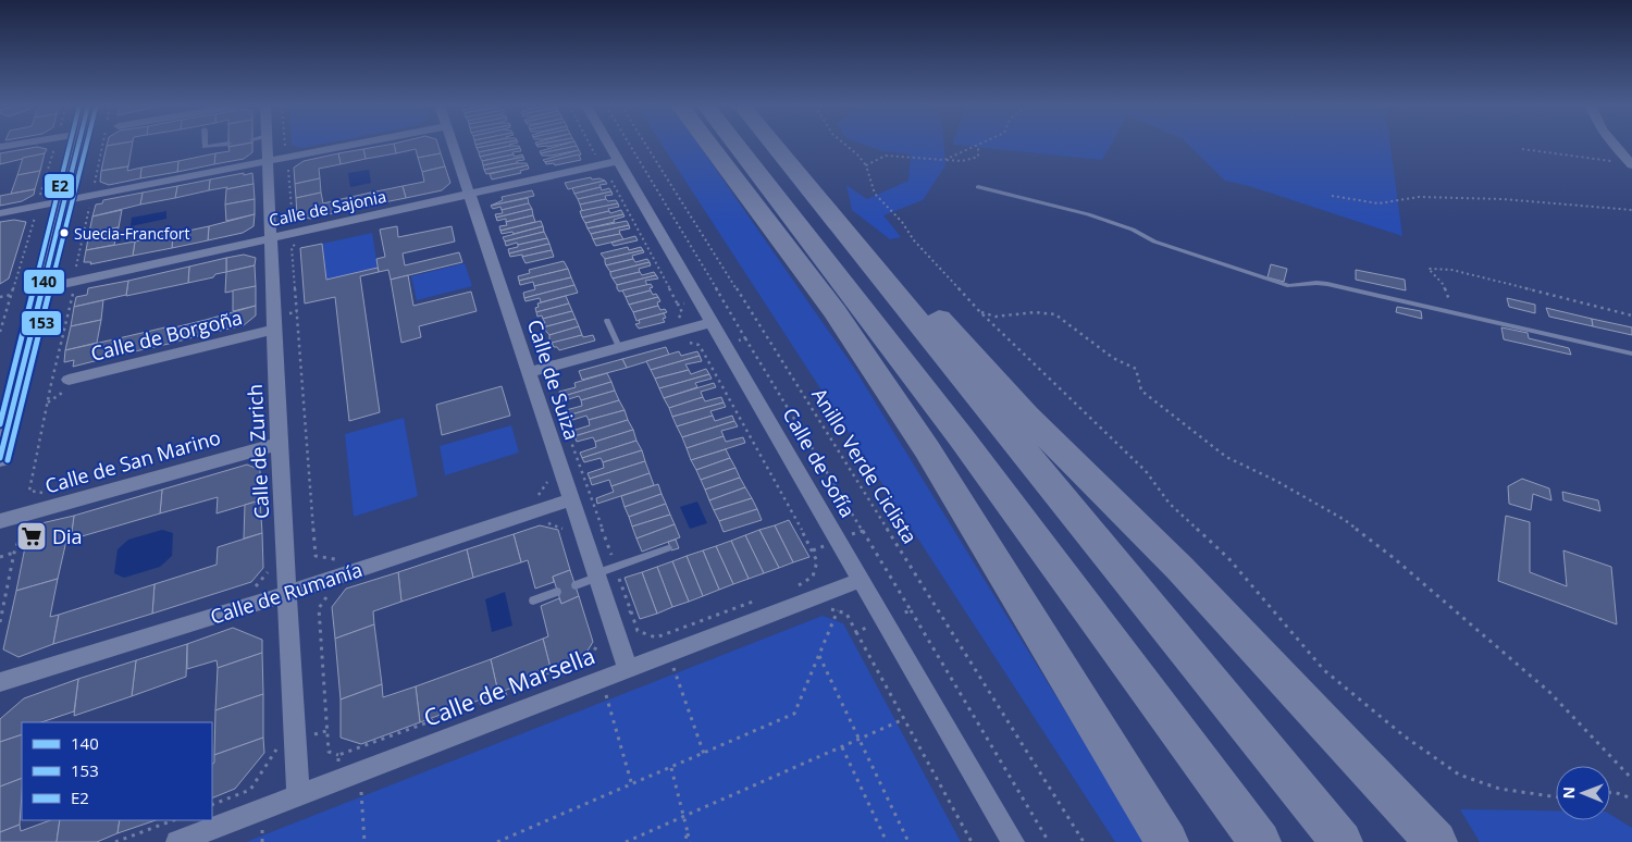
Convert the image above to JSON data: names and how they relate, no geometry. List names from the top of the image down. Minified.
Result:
{"streets":{"street":["Calle de Sajonia","Calle de Borgoña","Calle de Suiza","Calle de Zurich","Calle de San Marino","Calle de Sofía","Calle de Rumanía","Calle de Marsella"],"path":["Anillo Verde Ciclista"]},"crossings":[["Calle de Sajonia","Calle de Suiza"],["Calle de Sajonia","Calle de Zurich"],["Calle de Sajonia","Calle de Sofía"],["Calle de Borgoña","Calle de Zurich"],["Calle de Suiza","Calle de Rumanía"],["Calle de Suiza","Calle de Marsella"],["Calle de Zurich","Calle de San Marino"],["Calle de Zurich","Calle de Rumanía"],["Calle de Zurich","Calle de Marsella"],["Calle de Sofía","Calle de Marsella"]],"places":{"other":["Suecia-Francfort"],"supermarket":["Dia"]},"lines":["transit line 140","transit line 153","transit line E2"],"legend":["140","153","E2"],"north":"left"}
